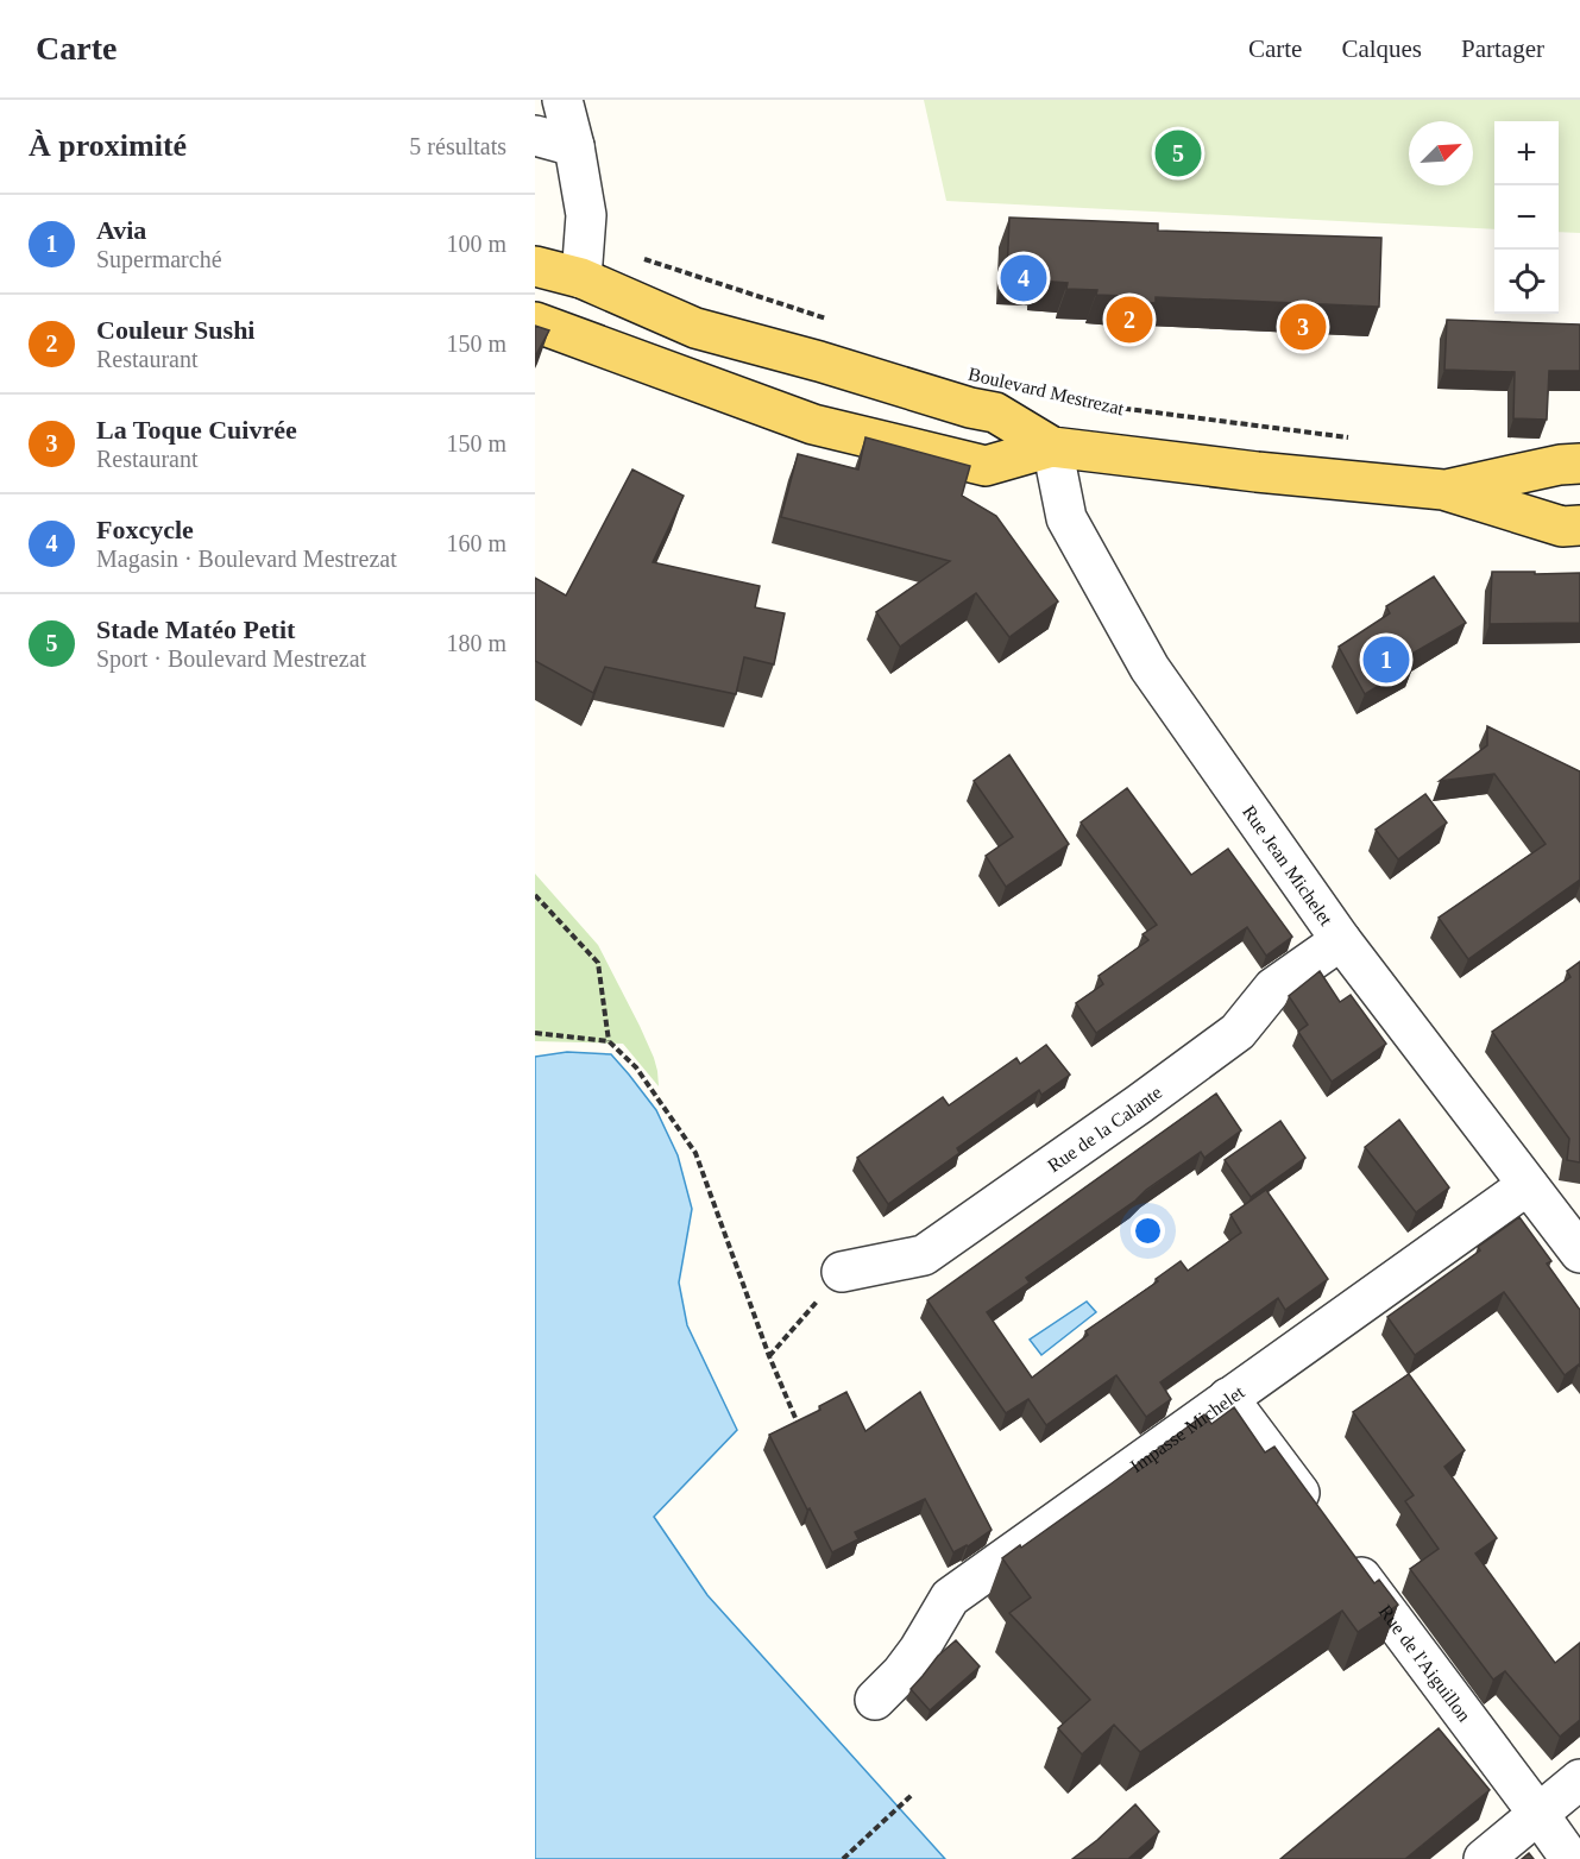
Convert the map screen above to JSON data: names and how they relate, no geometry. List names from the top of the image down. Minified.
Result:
{"streets":{"main road":["Boulevard Mestrezat"],"street":["Rue Jean Michelet","Rue de la Calante","Impasse Michelet","Rue de l'Aiguillon"]},"crossings":[["Boulevard Mestrezat","Rue Jean Michelet"],["Rue Jean Michelet","Rue de la Calante"],["Rue Jean Michelet","Impasse Michelet"],["Impasse Michelet","Rue de l'Aiguillon"]],"north":"top right","page":{"header":"Carte","nav":["Carte","Calques","Partager"],"heading":["À proximité","5 résultats"],"map_buttons":["+","−"],"pins":["5","4","2","3","1"],"list":[{"mark":"1","name":"Avia","note":"Supermarché","value":"100 m"},{"mark":"2","name":"Couleur Sushi","note":"Restaurant","value":"150 m"},{"mark":"3","name":"La Toque Cuivrée","note":"Restaurant","value":"150 m"},{"mark":"4","name":"Foxcycle","note":"Magasin · Boulevard Mestrezat","value":"160 m"},{"mark":"5","name":"Stade Matéo Petit","note":"Sport · Boulevard Mestrezat","value":"180 m"}]}}
